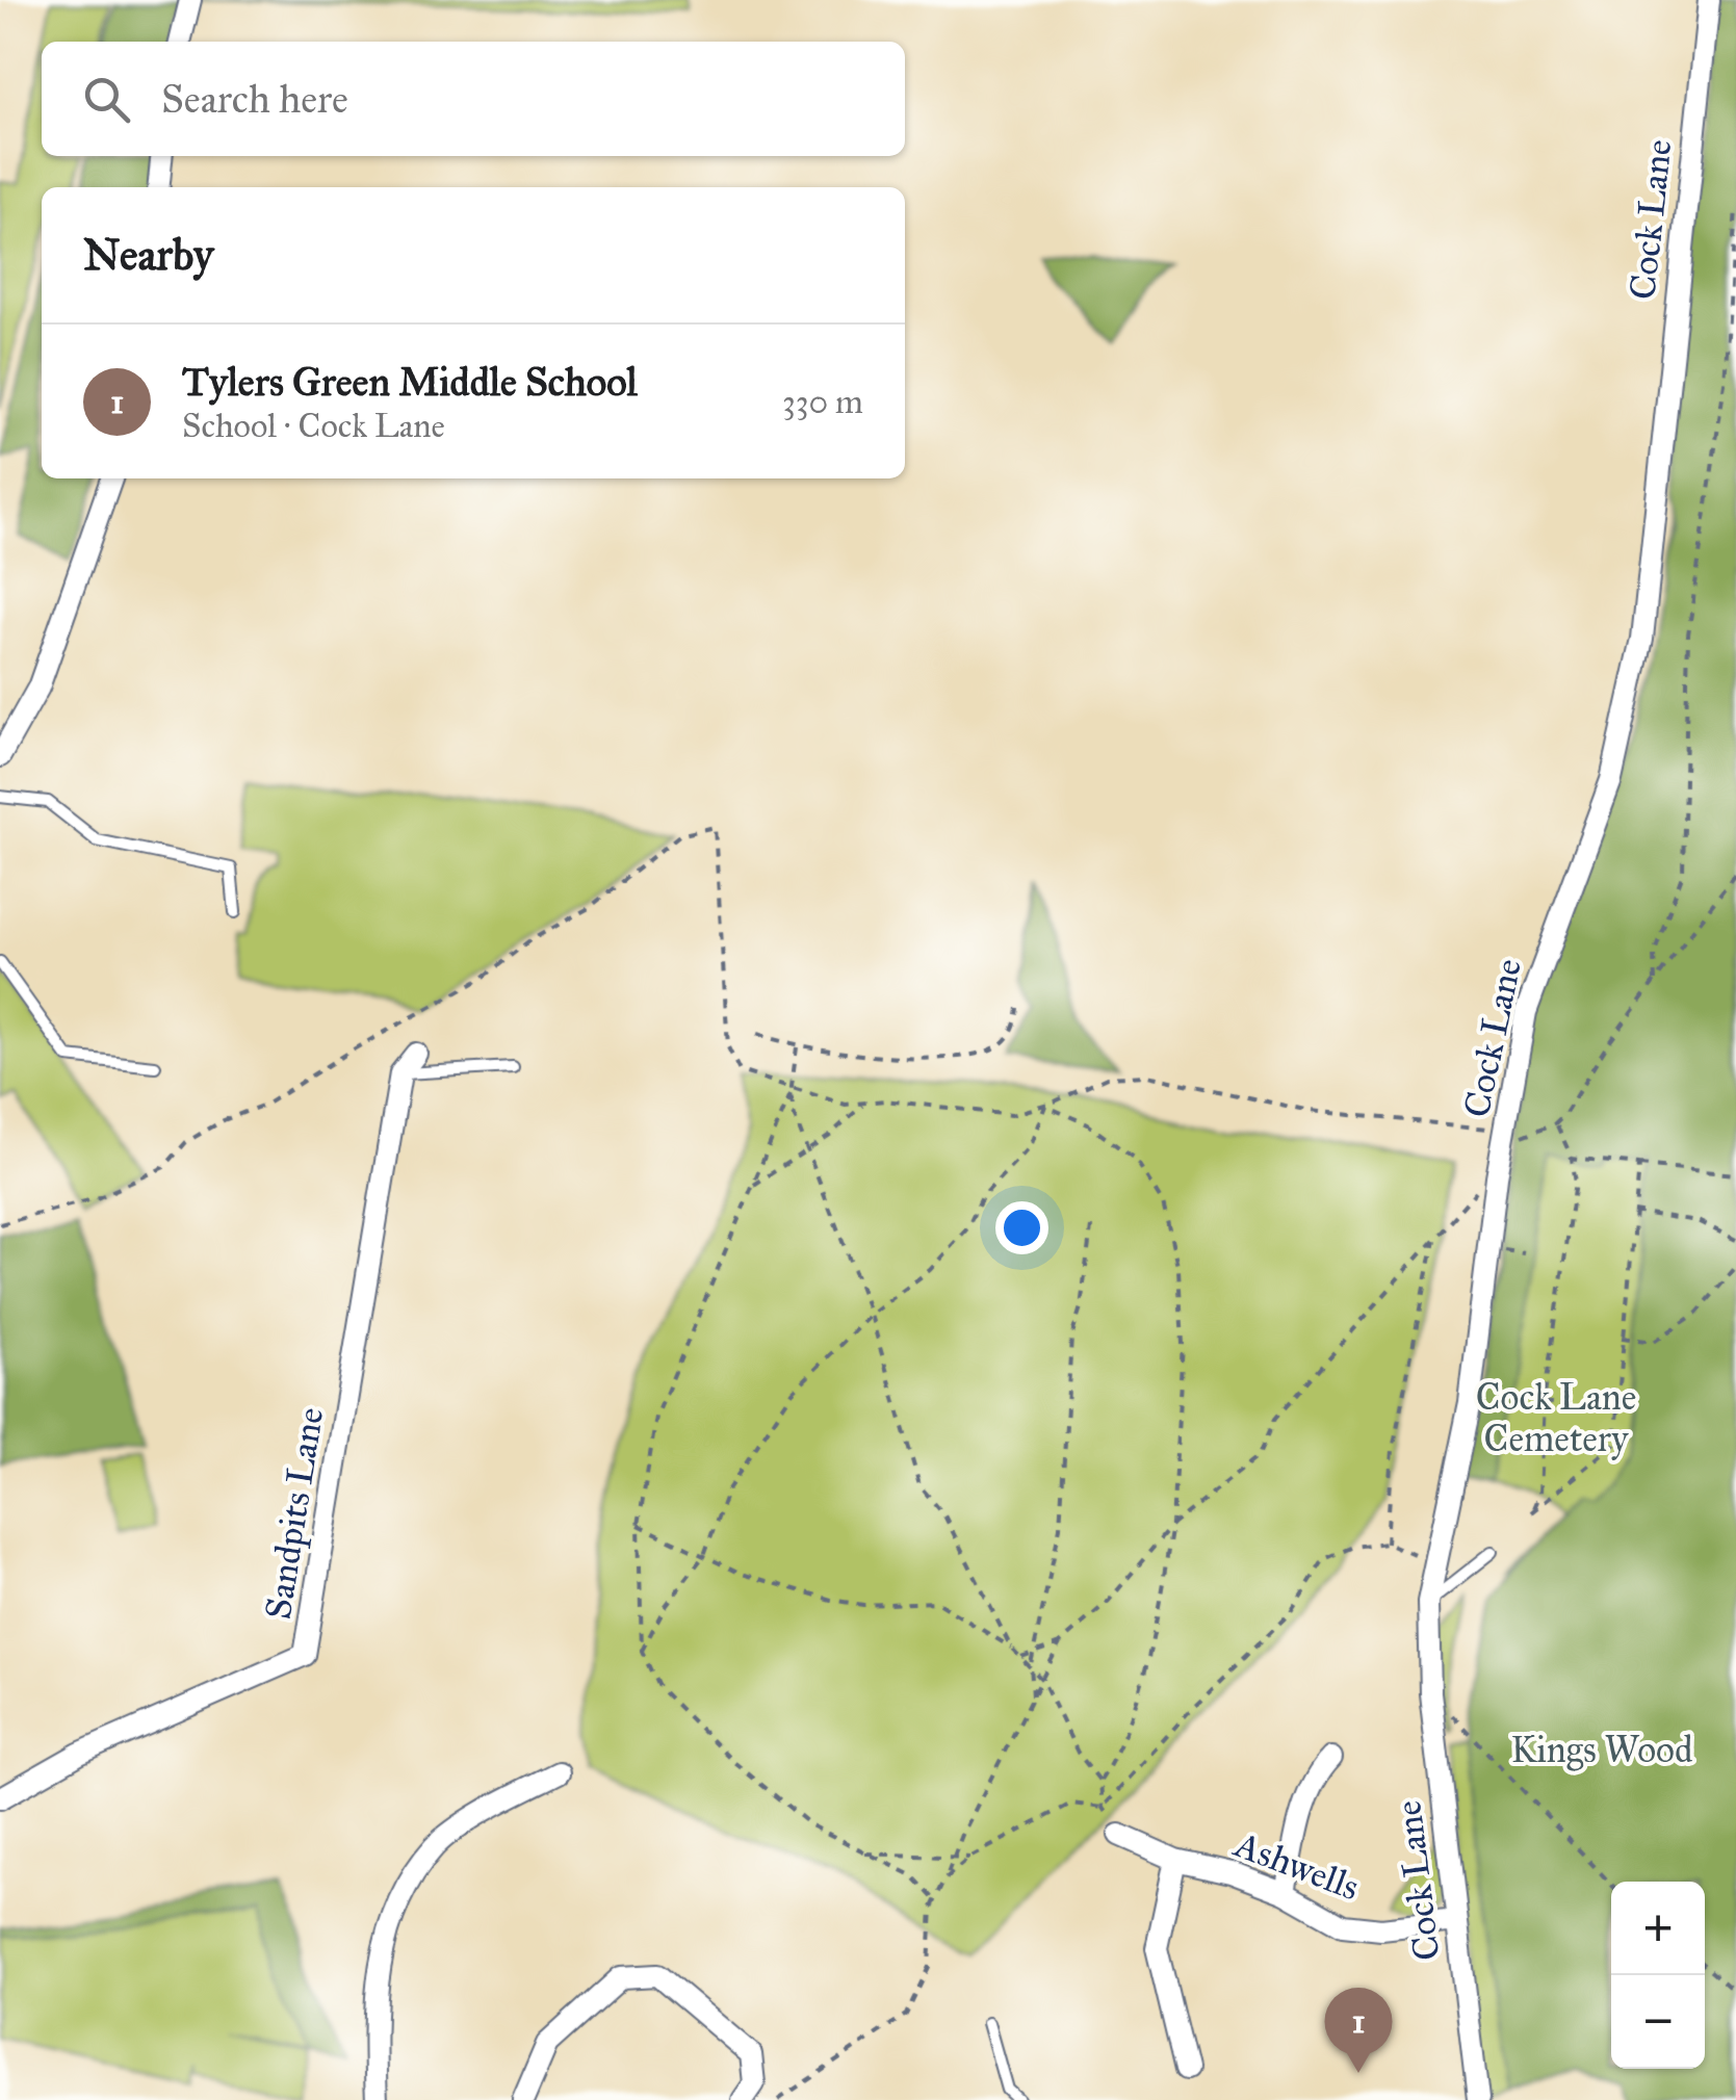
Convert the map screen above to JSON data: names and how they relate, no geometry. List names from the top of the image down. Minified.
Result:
{"streets":{"street":["Cock Lane","Sandpits Lane","Ashwells"]},"crossings":[["Cock Lane","Ashwells"]],"parks":["Cock Lane Cemetery","Kings Wood"],"page":{"search":"Search here","heading":"Nearby","list":[{"mark":"1","name":"Tylers Green Middle School","note":"School · Cock Lane","value":"330 m"}],"map_buttons":["+","−"],"pins":"1"}}
